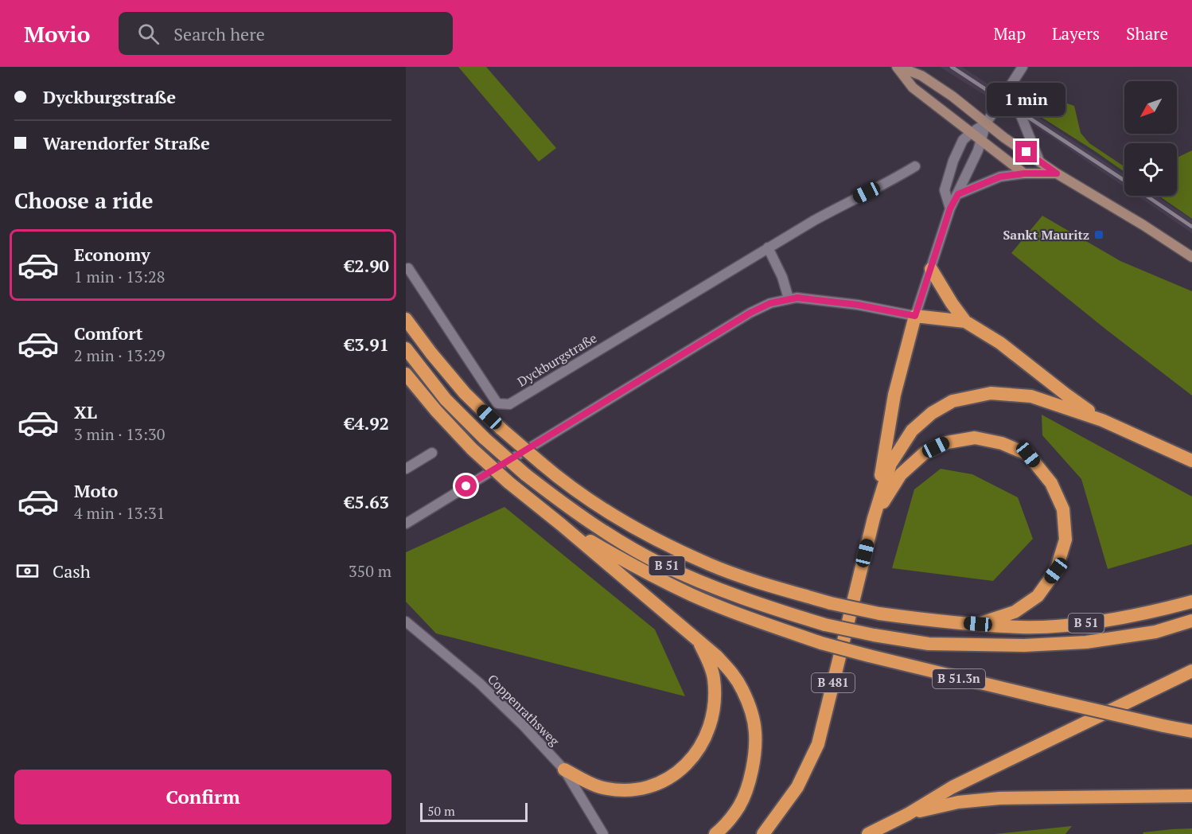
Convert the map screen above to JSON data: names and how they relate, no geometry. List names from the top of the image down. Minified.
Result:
{"streets":{"highway":["B 51","B 51.3n","B 481"],"street":["Dyckburgstraße","Coppenrathsweg"]},"places":{"transit":["Sankt Mauritz"]},"scale_bar":"50 m","north":"bottom left","page":{"header":"Movio","search":"Search here","nav":["Map","Layers","Share"],"banner":["Dyckburgstraße","Warendorfer Straße"],"bubble":"1 min","heading":"Choose a ride","list":[{"name":"Economy","note":"1 min · 13:28","value":"€2.90"},{"name":"Comfort","note":"2 min · 13:29","value":"€3.91"},{"name":"XL","note":"3 min · 13:30","value":"€4.92"},{"name":"Moto","note":"4 min · 13:31","value":"€5.63"}],"pay":["Cash","350 m"],"buttons":"Confirm","scale":"50 m"}}
